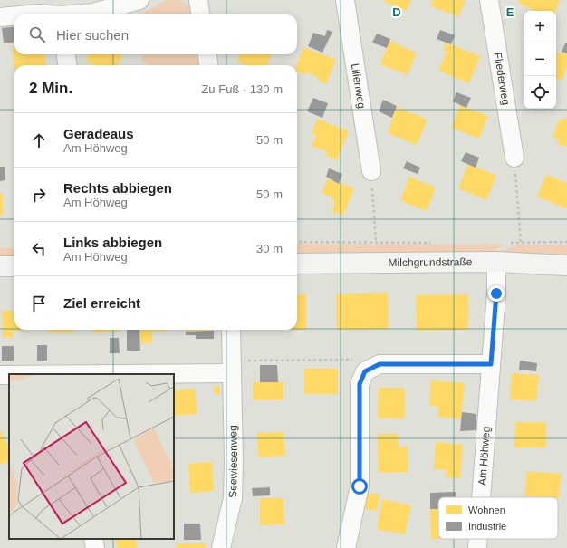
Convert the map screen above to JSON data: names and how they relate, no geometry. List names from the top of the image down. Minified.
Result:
{"streets":{"street":["Fliederweg","Lilienweg","Milchgrundstraße","Am Höhweg","Seewiesenweg"]},"crossings":[["Milchgrundstraße","Am Höhweg"]],"legend":["Wohnen","Industrie"],"page":{"map_buttons":["+","−"],"search":"Hier suchen","heading":["2 Min.","Zu Fuß · 130 m"],"list":[["Geradeaus","Am Höhweg","50 m"],["Rechts abbiegen","Am Höhweg","50 m"],["Links abbiegen","Am Höhweg","30 m"],"Ziel erreicht"]},"grid":{"columns":["D","E"]}}
